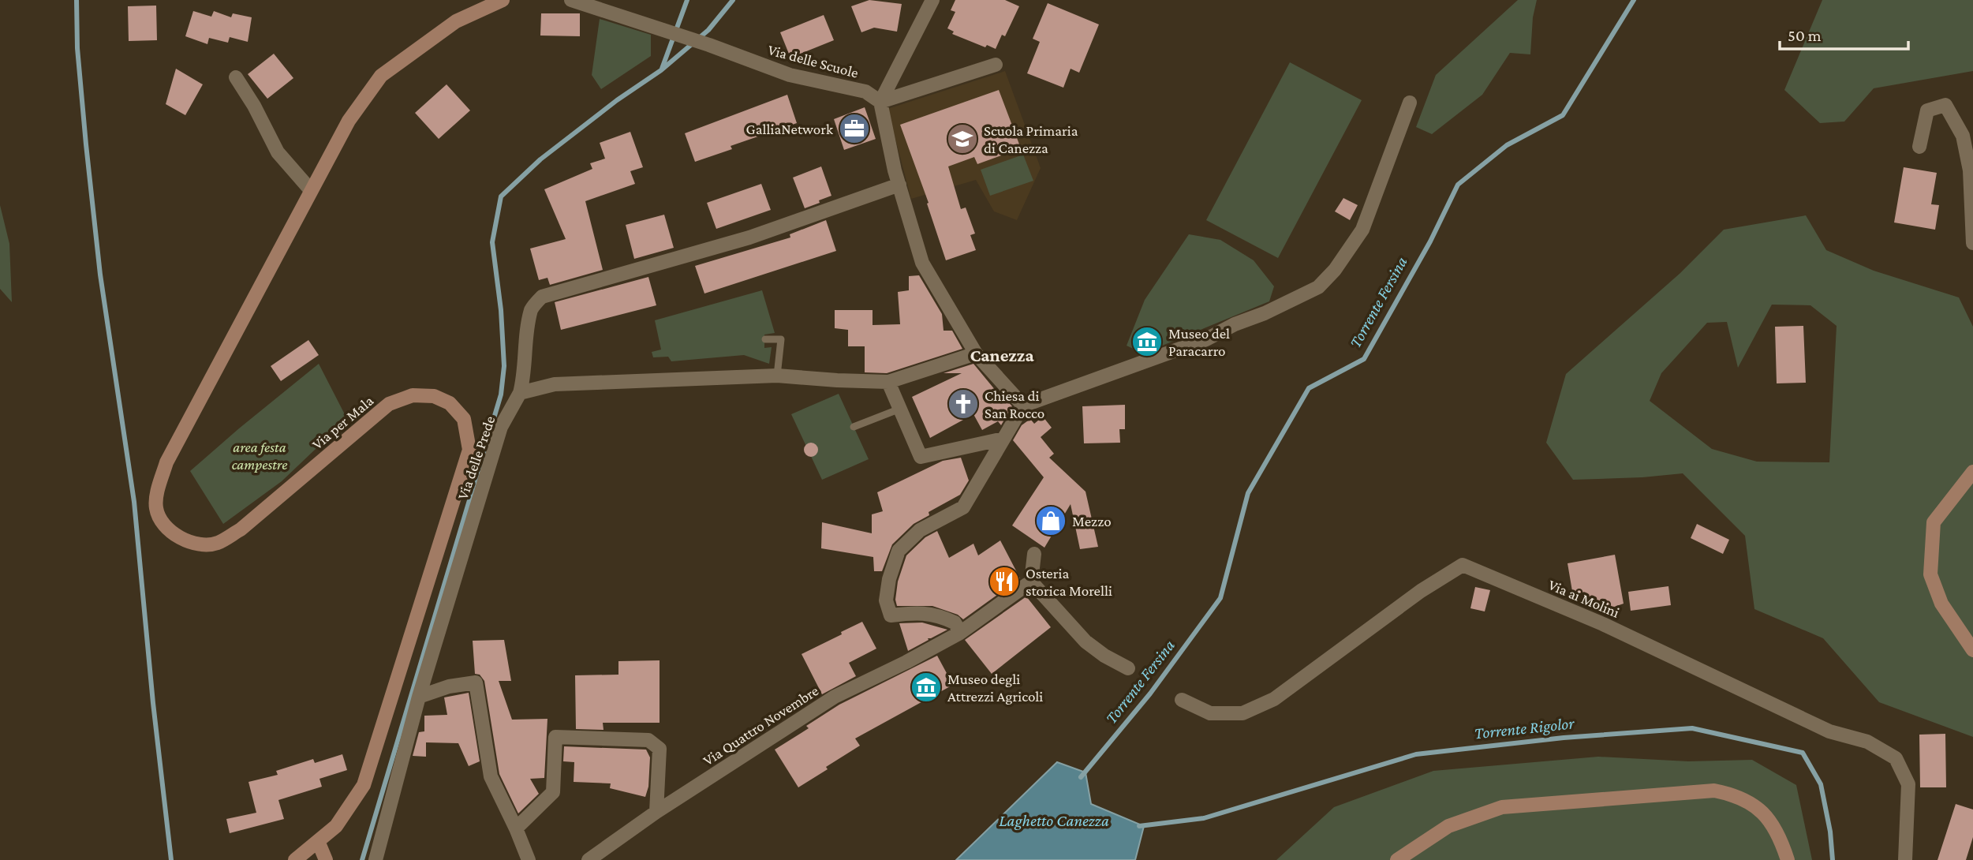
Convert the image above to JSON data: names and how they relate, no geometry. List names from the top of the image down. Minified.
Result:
{"streets":{"main road":["Via per Mala"],"street":["Via delle Scuole","Via delle Prede","Via ai Molini","Via Quattro Novembre"]},"districts":["Canezza"],"water":["Torrente Fersina","Torrente Rigolor","Laghetto Canezza"],"parks":["area festa campestre"],"places":{"office":["GalliaNetwork"],"school or university":["Scuola Primaria di Canezza"],"museum":["Museo del Paracarro","Museo degli Attrezzi Agricoli"],"church":["Chiesa di San Rocco"],"shop":["Mezzo"],"restaurant":["Osteria storica Morelli"]},"scale_bar":"50 m"}
